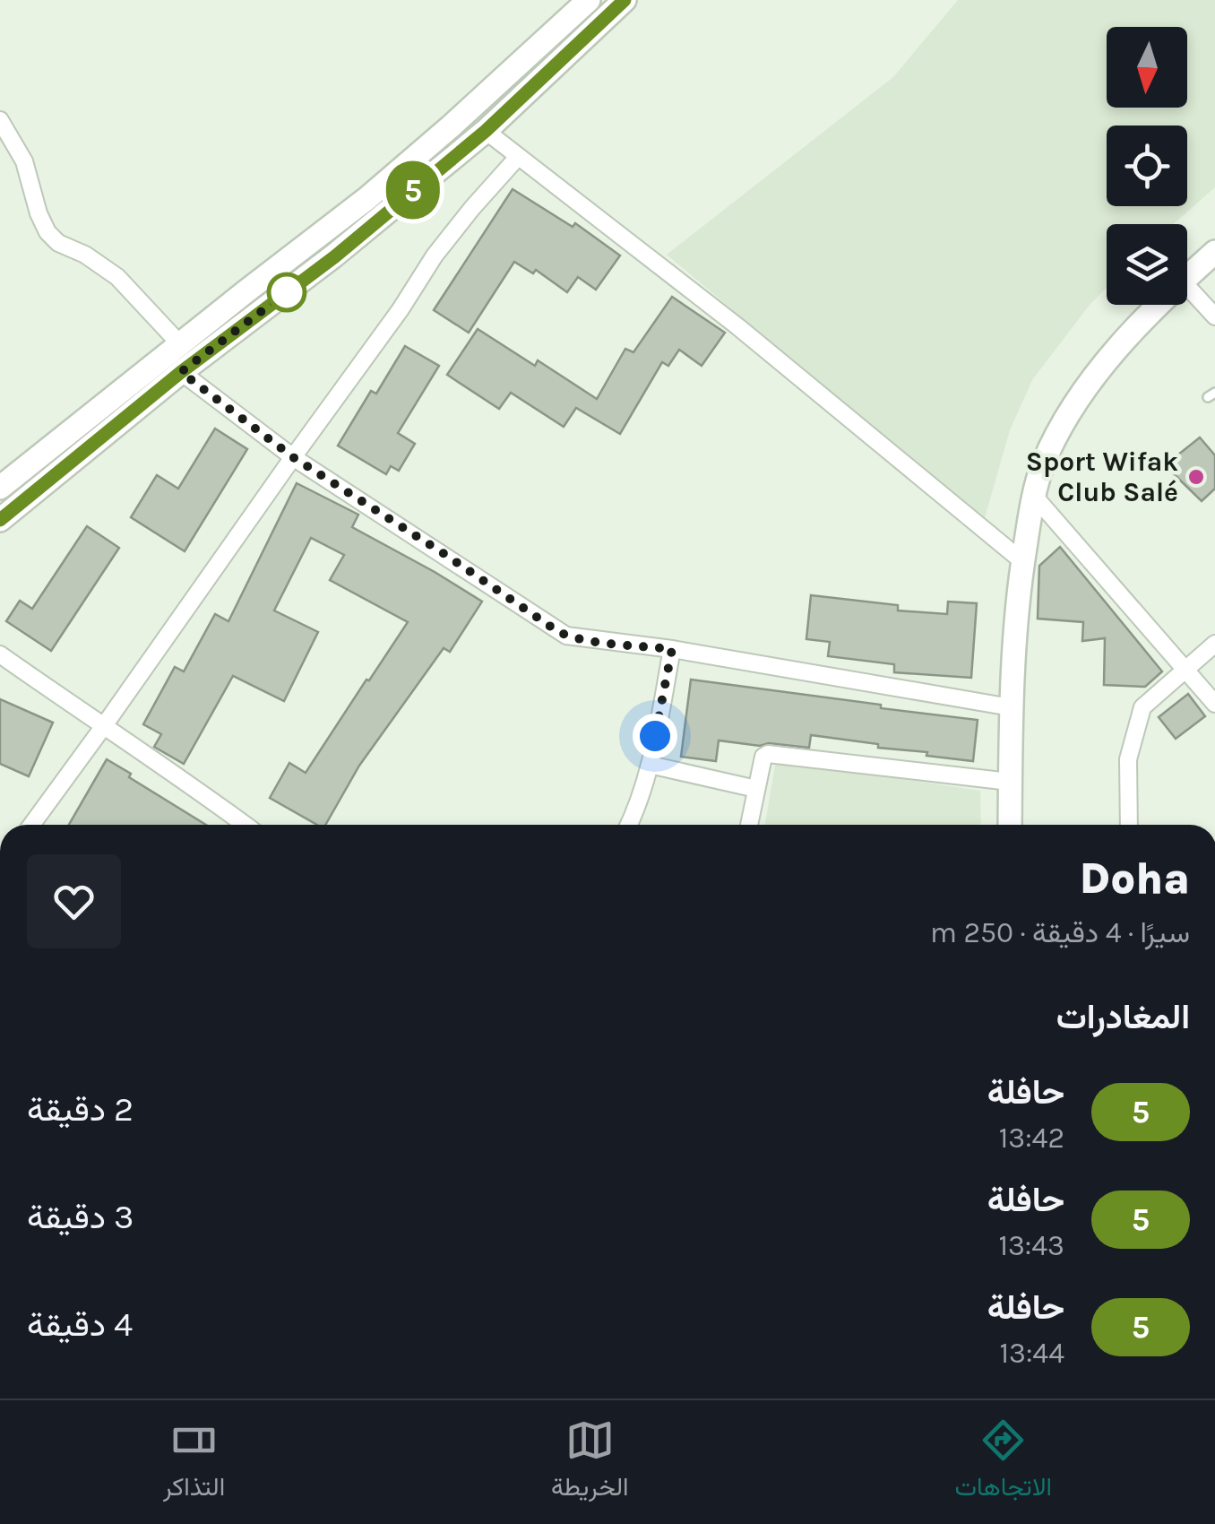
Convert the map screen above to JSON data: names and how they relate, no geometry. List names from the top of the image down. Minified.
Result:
{"places":["Sport Wifak Club Salé"],"lines":["bus line 5"],"north":"bottom","page":{"on_map":"5","heading":[["Doha","سيرًا · 4 دقيقة · 250 m"],"المغادرات"],"list":[{"mark":"5","name":"حافلة","note":"13:42","value":"2 دقيقة"},{"mark":"5","name":"حافلة","note":"13:43","value":"3 دقيقة"},{"mark":"5","name":"حافلة","note":"13:44","value":"4 دقيقة"}],"tabs":["الاتجاهات","الخريطة","التذاكر"]}}
